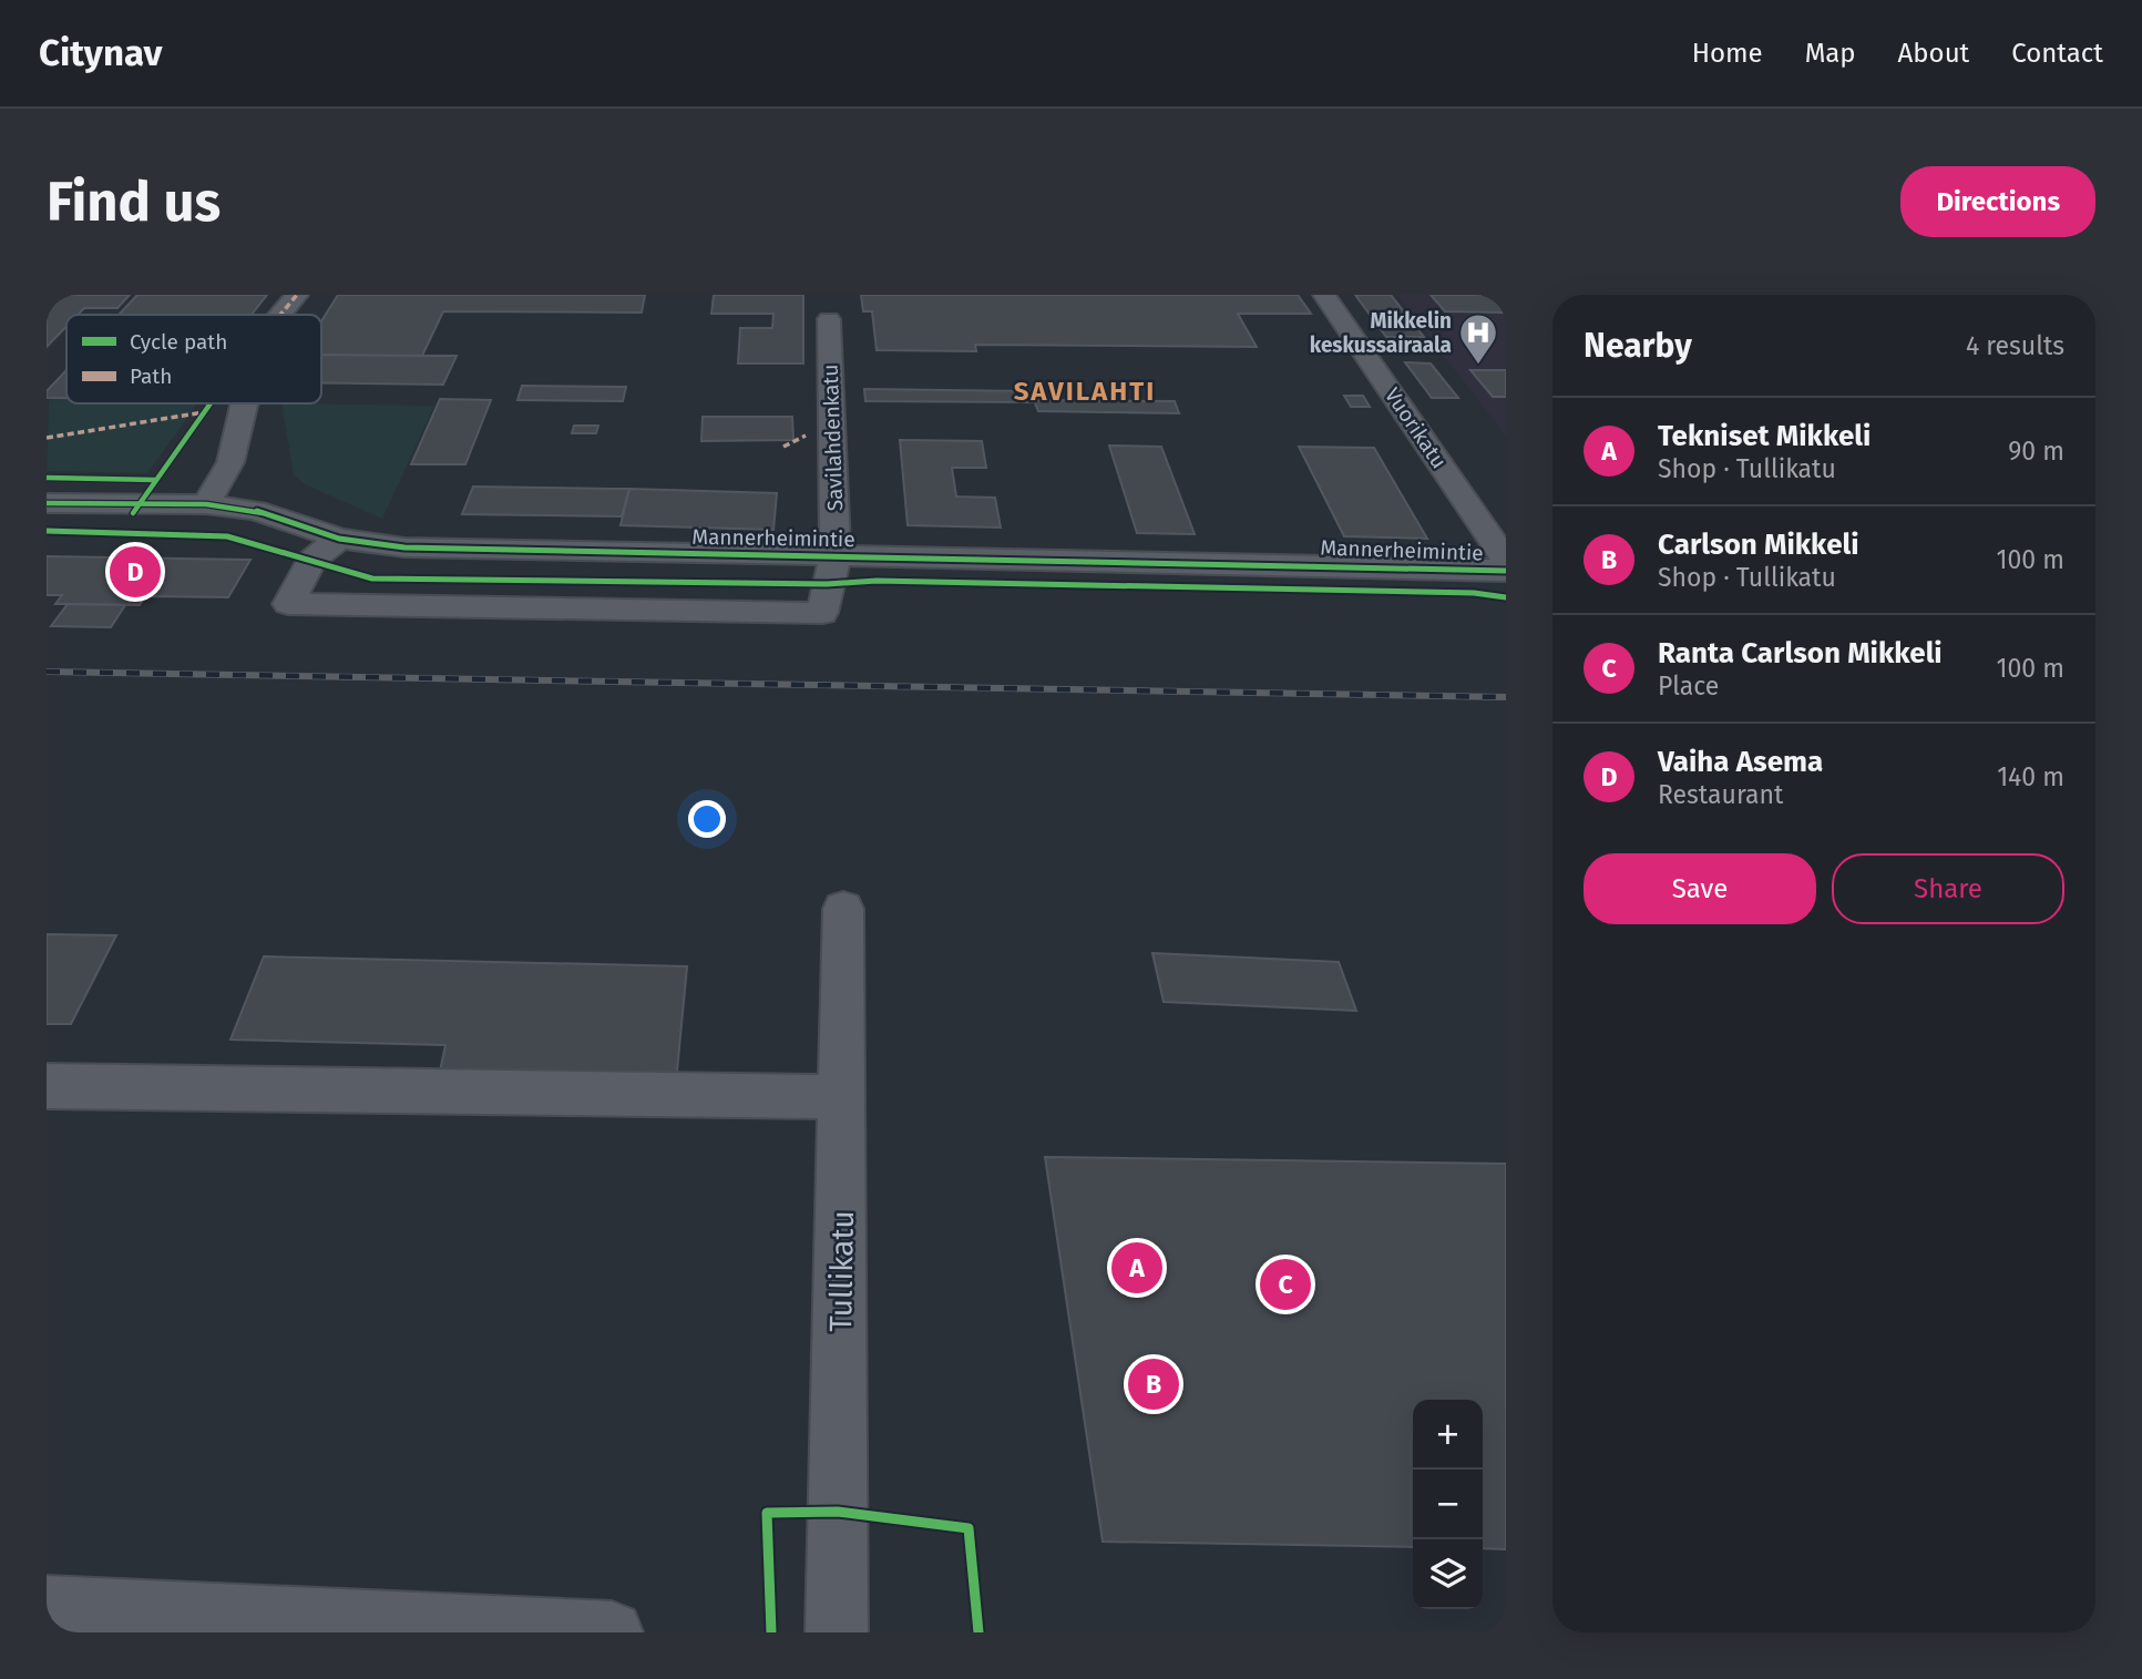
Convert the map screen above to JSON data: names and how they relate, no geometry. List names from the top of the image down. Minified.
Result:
{"streets":{"street":["Vuorikatu","Savilahdenkatu","Mannerheimintie","Tullikatu"]},"crossings":[["Savilahdenkatu","Mannerheimintie"]],"districts":["SAVILAHTI"],"places":{"hospital":["Mikkelin keskussairaala"]},"legend":["Cycle path","Path"],"page":{"header":"Citynav","nav":["Home","Map","About","Contact"],"buttons":["Directions",["Save","Share"]],"title":"Find us","heading":["Nearby","4 results"],"list":[{"mark":"A","name":"Tekniset Mikkeli","note":"Shop · Tullikatu","value":"90 m"},{"mark":"B","name":"Carlson Mikkeli","note":"Shop · Tullikatu","value":"100 m"},{"mark":"C","name":"Ranta Carlson Mikkeli","note":"Place","value":"100 m"},{"mark":"D","name":"Vaiha Asema","note":"Restaurant","value":"140 m"}],"pins":["D","A","C","B"],"map_buttons":["+","−"]}}
